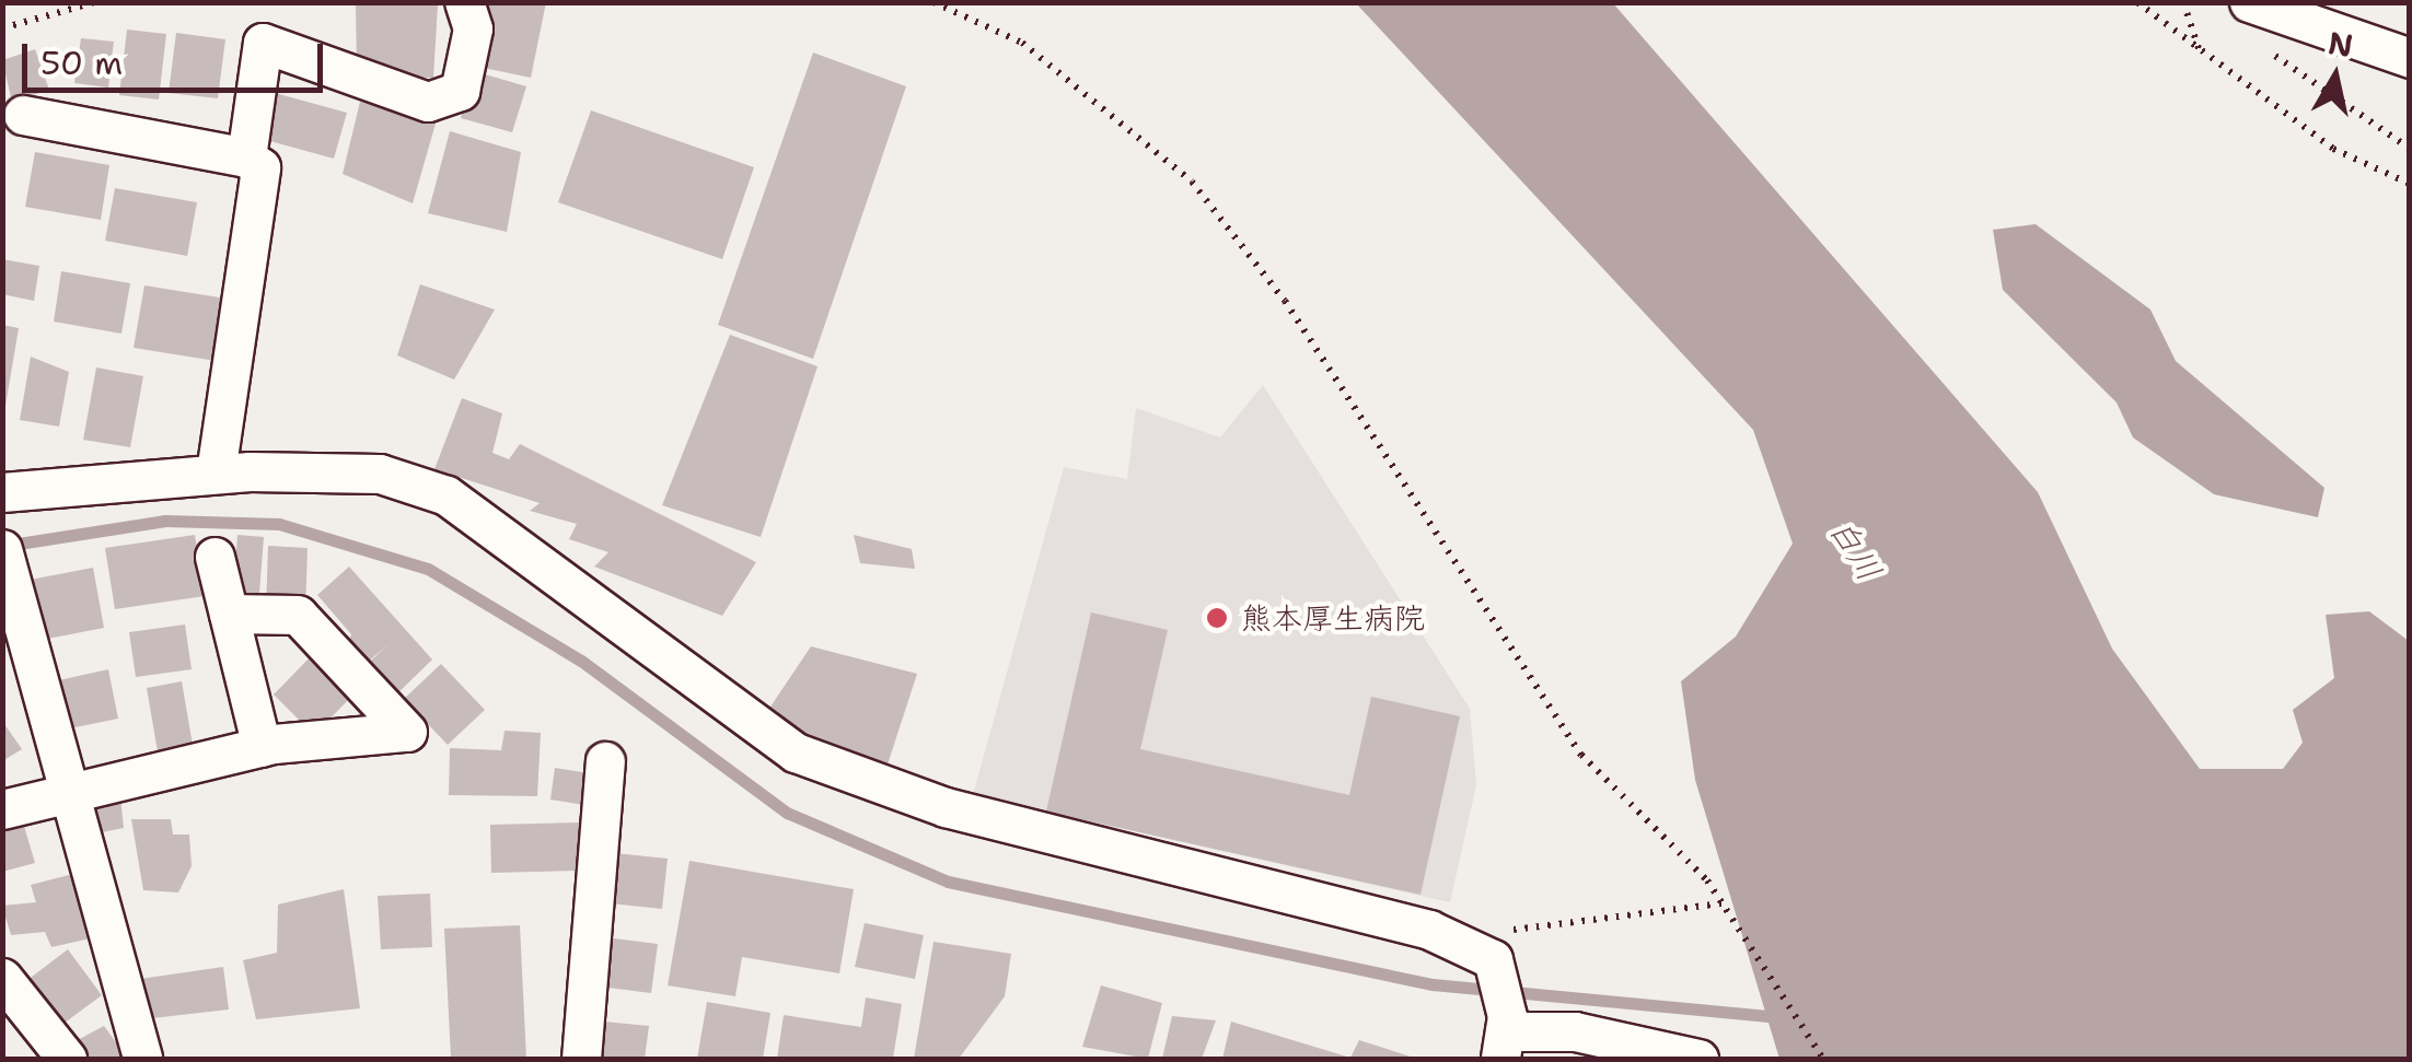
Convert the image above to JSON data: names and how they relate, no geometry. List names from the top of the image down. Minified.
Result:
{"water":["白川"],"places":["熊本厚生病院"],"scale_bar":"50 m","north":"top"}
